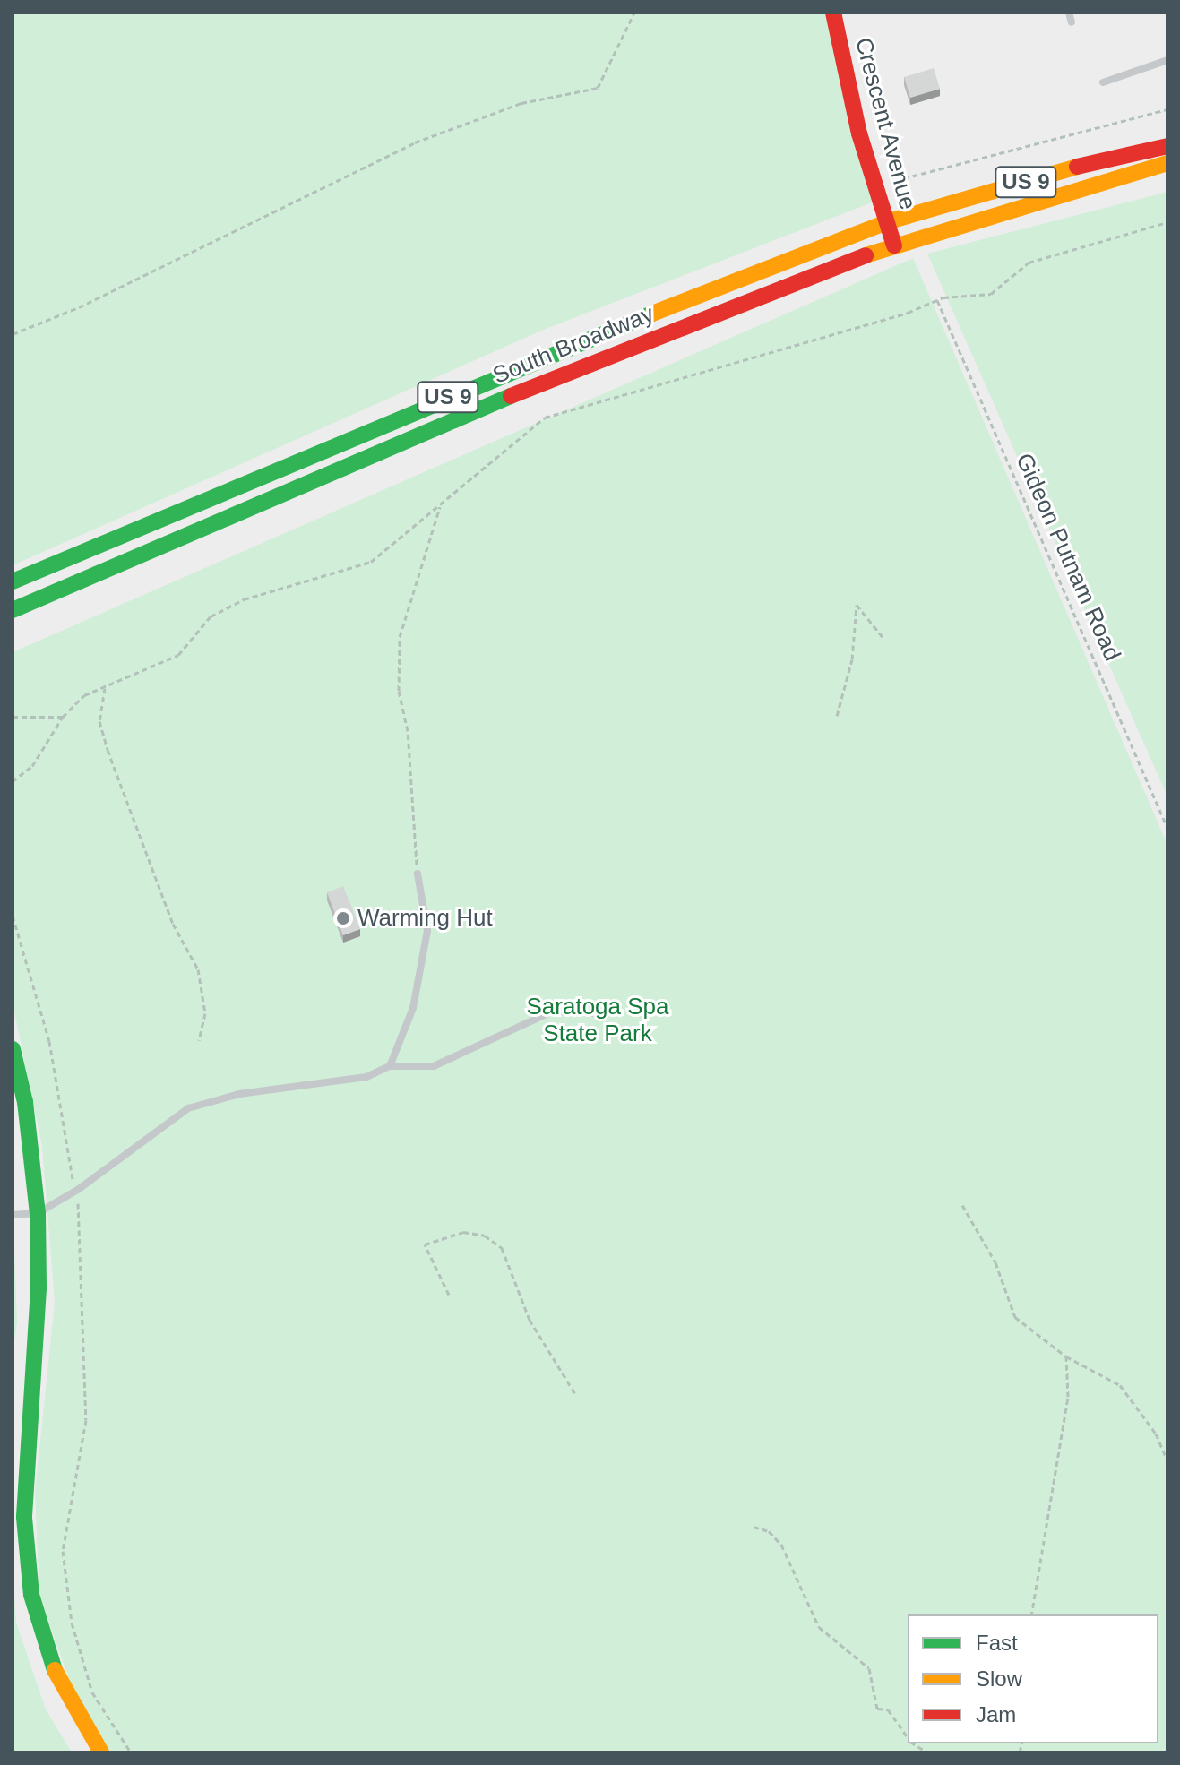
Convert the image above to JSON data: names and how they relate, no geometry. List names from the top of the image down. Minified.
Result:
{"streets":{"main road":["Crescent Avenue","US 9","South Broadway"],"path":["Gideon Putnam Road"]},"crossings":[["Crescent Avenue","South Broadway"]],"parks":["Saratoga Spa State Park"],"places":["Warming Hut"],"legend":["Fast","Slow","Jam"]}
